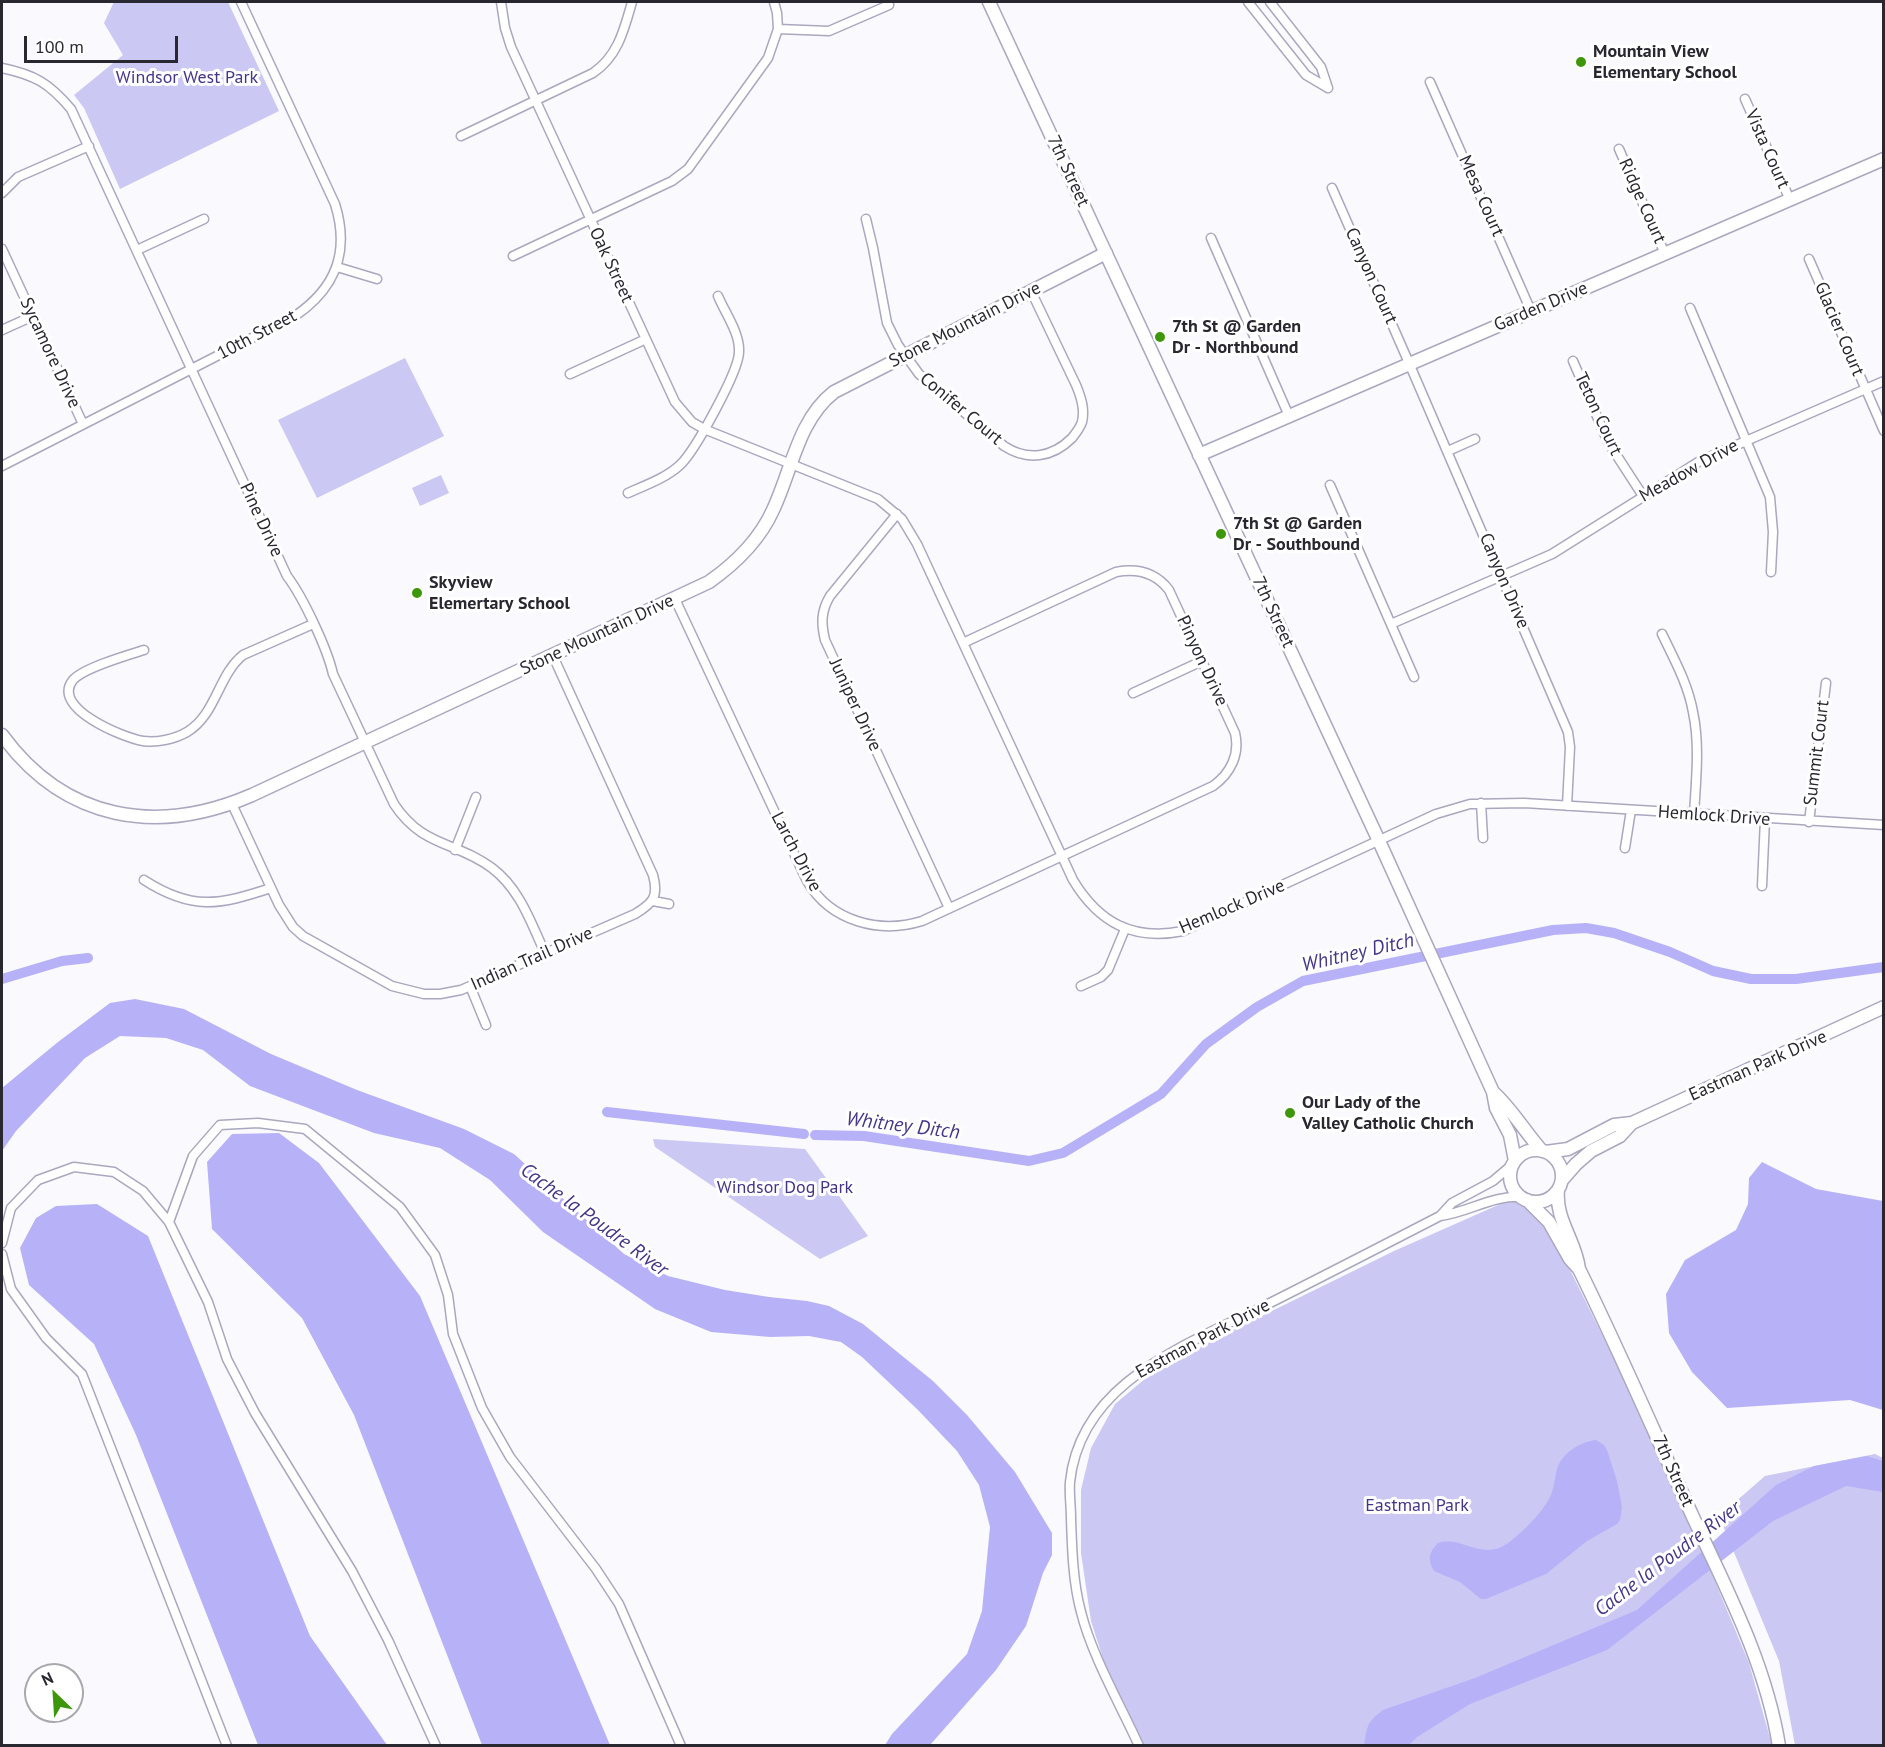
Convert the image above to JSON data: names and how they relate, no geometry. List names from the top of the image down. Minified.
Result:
{"streets":{"street":["Vista Court","7th Street","Mesa Court","Ridge Court","Oak Street","Canyon Court","Garden Drive","Stone Mountain Drive","Glacier Court","10th Street","Sycamore Drive","Conifer Court","Teton Court","Meadow Drive","Pine Drive","Canyon Drive","Pinyon Drive","Juniper Drive","Summit Court","Hemlock Drive","Larch Drive","Indian Trail Drive","Eastman Park Drive"]},"crossings":[["Vista Court","Garden Drive"],["7th Street","Garden Drive"],["7th Street","Stone Mountain Drive"],["7th Street","Hemlock Drive"],["7th Street","Eastman Park Drive"],["Mesa Court","Garden Drive"],["Ridge Court","Garden Drive"],["Oak Street","Stone Mountain Drive"],["Oak Street","Hemlock Drive"],["Canyon Court","Garden Drive"],["Canyon Court","Canyon Drive"],["Garden Drive","Canyon Drive"],["Stone Mountain Drive","Conifer Court"],["Stone Mountain Drive","Pine Drive"],["Stone Mountain Drive","Hemlock Drive"],["Stone Mountain Drive","Larch Drive"],["Stone Mountain Drive","Indian Trail Drive"],["Glacier Court","Meadow Drive"],["10th Street","Sycamore Drive"],["10th Street","Pine Drive"],["Teton Court","Meadow Drive"],["Meadow Drive","Canyon Drive"],["Pine Drive","Indian Trail Drive"],["Canyon Drive","Hemlock Drive"],["Pinyon Drive","Hemlock Drive"],["Pinyon Drive","Larch Drive"],["Juniper Drive","Hemlock Drive"],["Juniper Drive","Larch Drive"],["Summit Court","Hemlock Drive"],["Hemlock Drive","Larch Drive"]],"water":["Whitney Ditch","Cache la Poudre River"],"parks":["Windsor West Park","Windsor Dog Park","Eastman Park"],"places":["Mountain View Elementary School","7th St @ Garden Dr - Northbound","7th St @ Garden Dr - Southbound","Skyview Elemertary School","Our Lady of the Valley Catholic Church"],"scale_bar":"100 m","north":"top left"}
